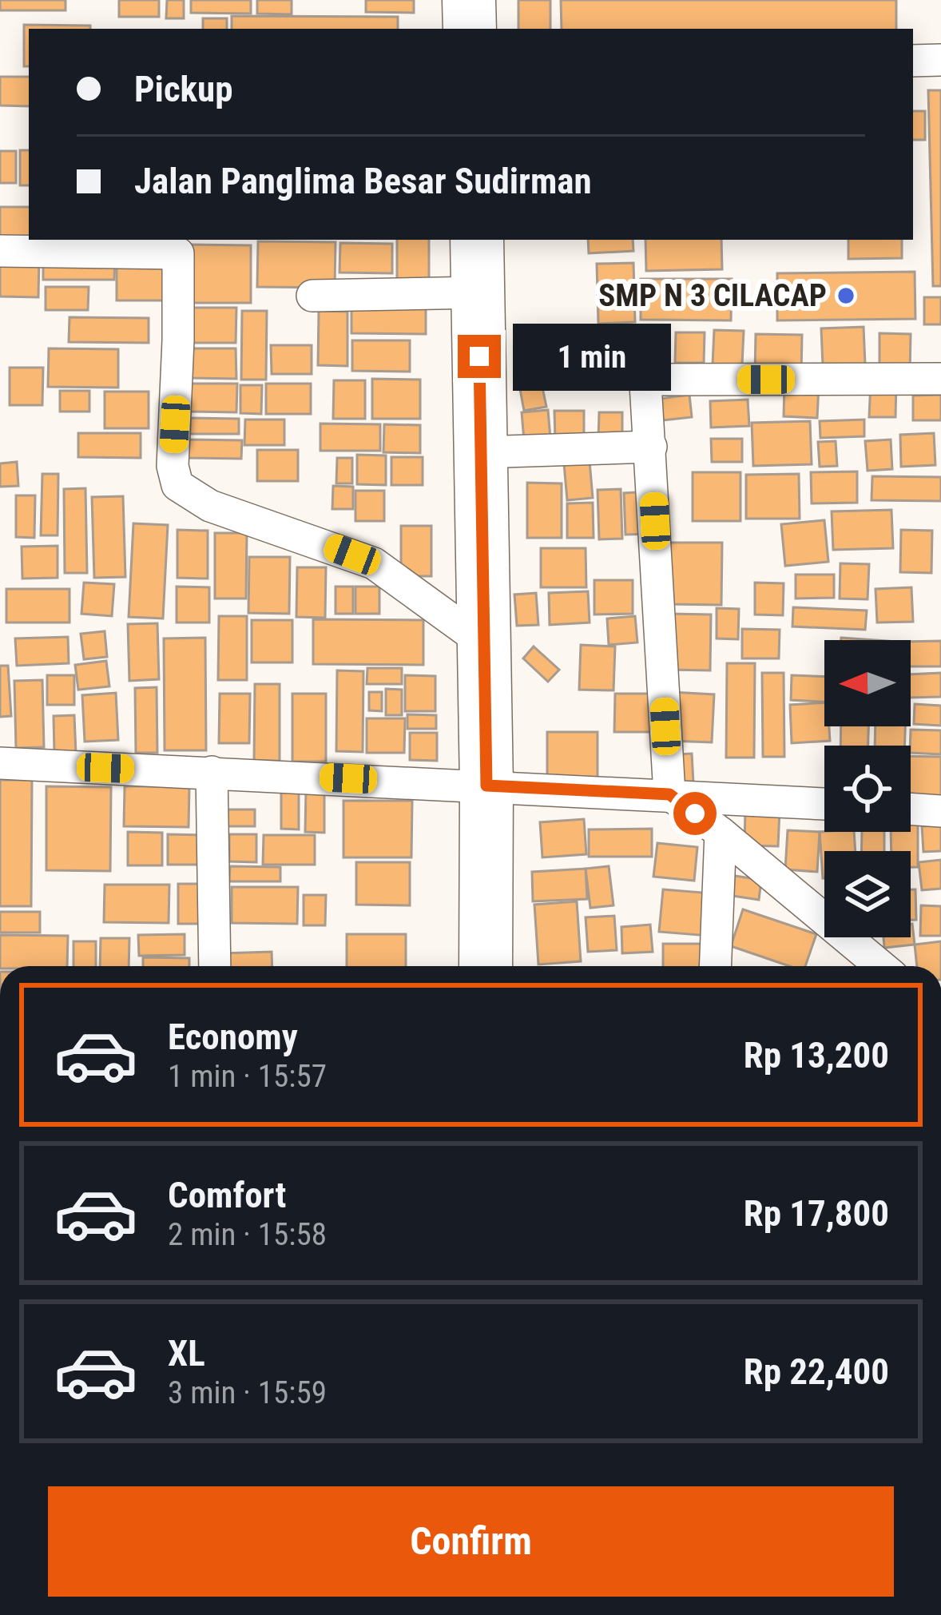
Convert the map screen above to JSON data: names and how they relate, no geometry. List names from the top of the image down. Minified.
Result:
{"places":["SMP N 3 CILACAP"],"north":"left","page":{"banner":["Pickup","Jalan Panglima Besar Sudirman"],"bubble":"1 min","list":[{"name":"Economy","note":"1 min · 15:57","value":"Rp 13,200"},{"name":"Comfort","note":"2 min · 15:58","value":"Rp 17,800"},{"name":"XL","note":"3 min · 15:59","value":"Rp 22,400"}],"buttons":"Confirm"}}
